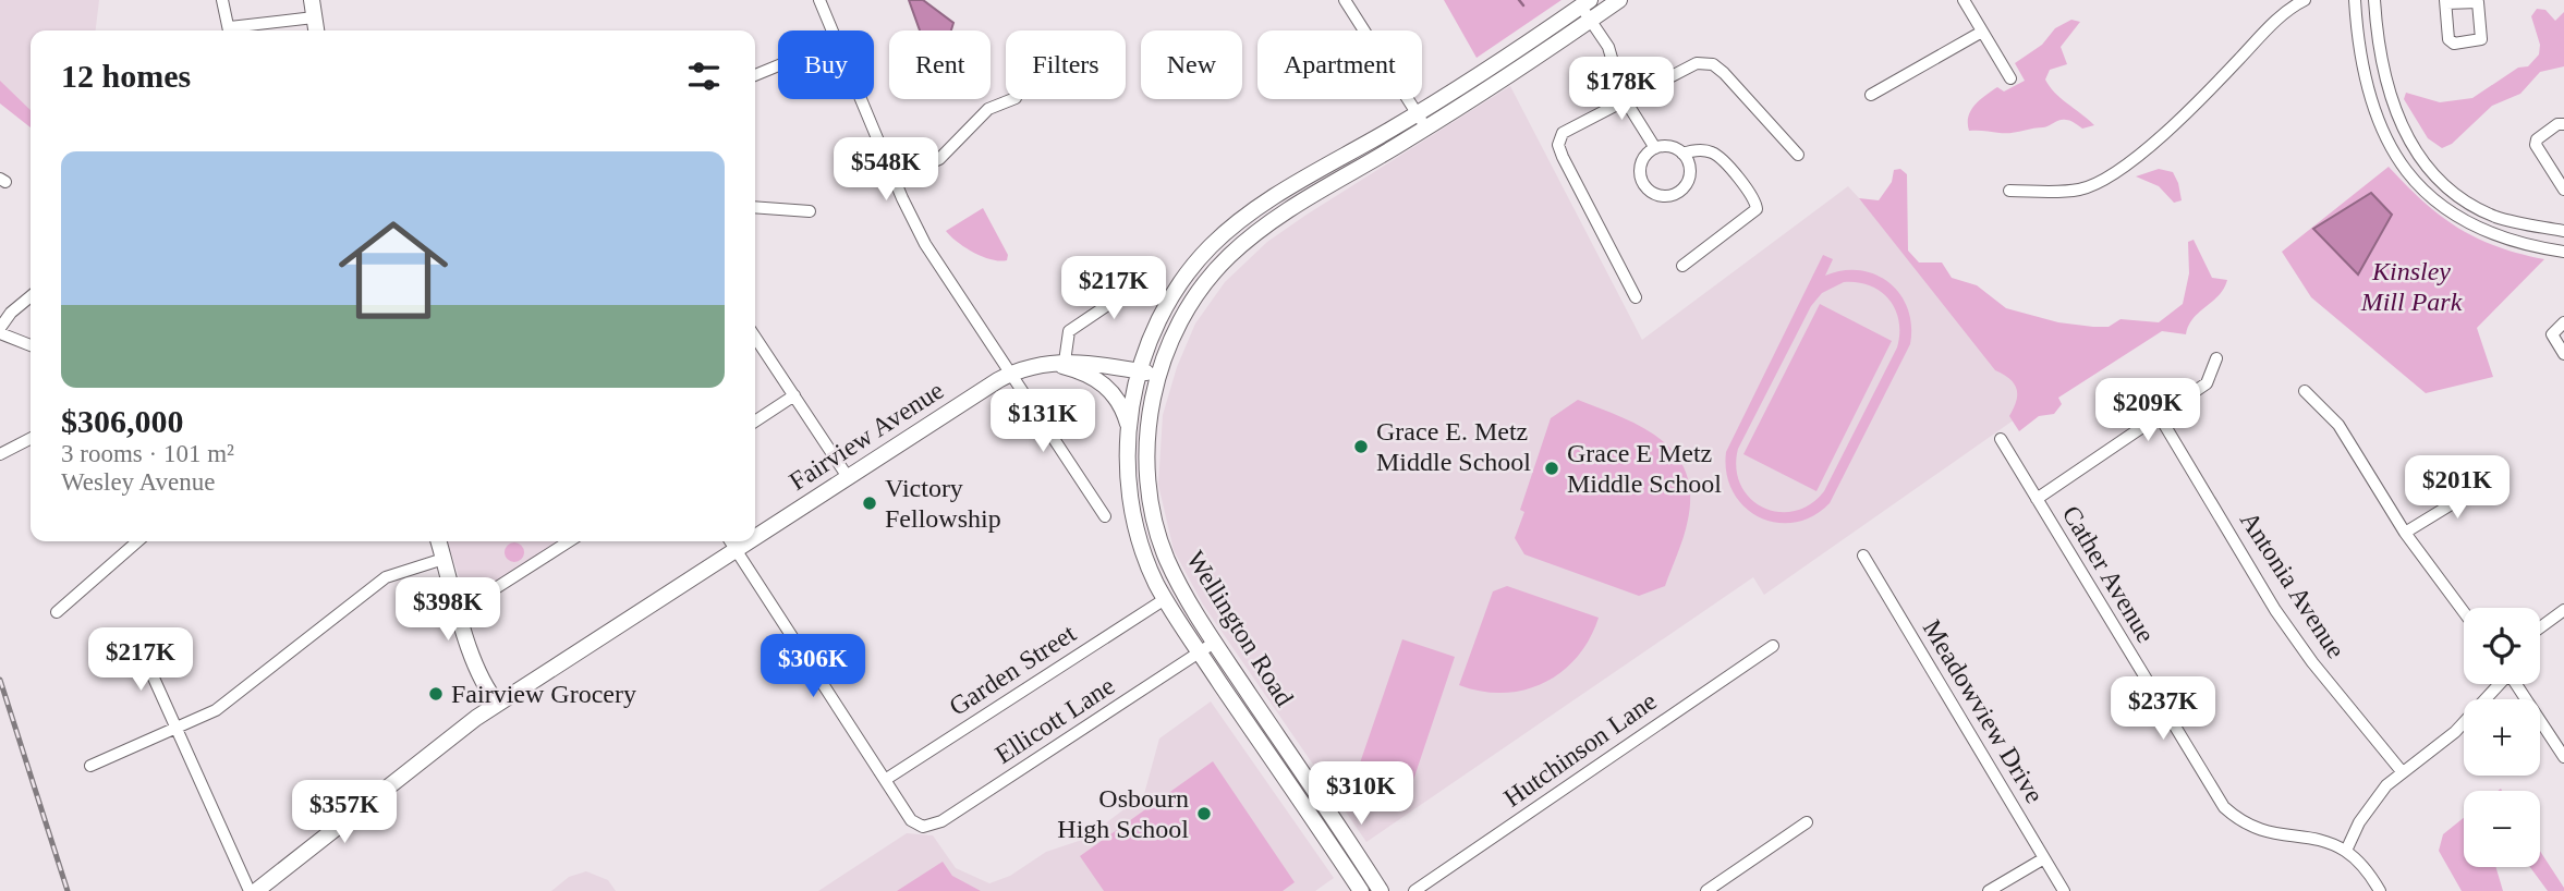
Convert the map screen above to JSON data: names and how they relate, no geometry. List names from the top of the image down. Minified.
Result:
{"streets":{"main road":["Fairview Avenue","Wellington Road"],"street":["Cather Avenue","Antonia Avenue","Garden Street","Meadowview Drive","Ellicott Lane","Hutchinson Lane"]},"crossings":[["Fairview Avenue","Wellington Road"],["Wellington Road","Garden Street"],["Wellington Road","Ellicott Lane"],["Garden Street","Ellicott Lane"]],"parks":["Kinsley Mill Park"],"places":["Grace E. Metz Middle School","Grace E Metz Middle School","Victory Fellowship","Fairview Grocery","Osbourn High School"],"page":{"chip":["Buy","Rent","Filters","New","Apartment"],"heading":"12 homes","price":["$178K","$548K","$217K","$209K","$131K","$201K","$398K","$217K","$306K","$237K","$310K","$357K"],"list":[{"name":"$306,000","note":"3 rooms · 101 m² · Wesley Avenue"}],"map_buttons":["+","−"]}}
